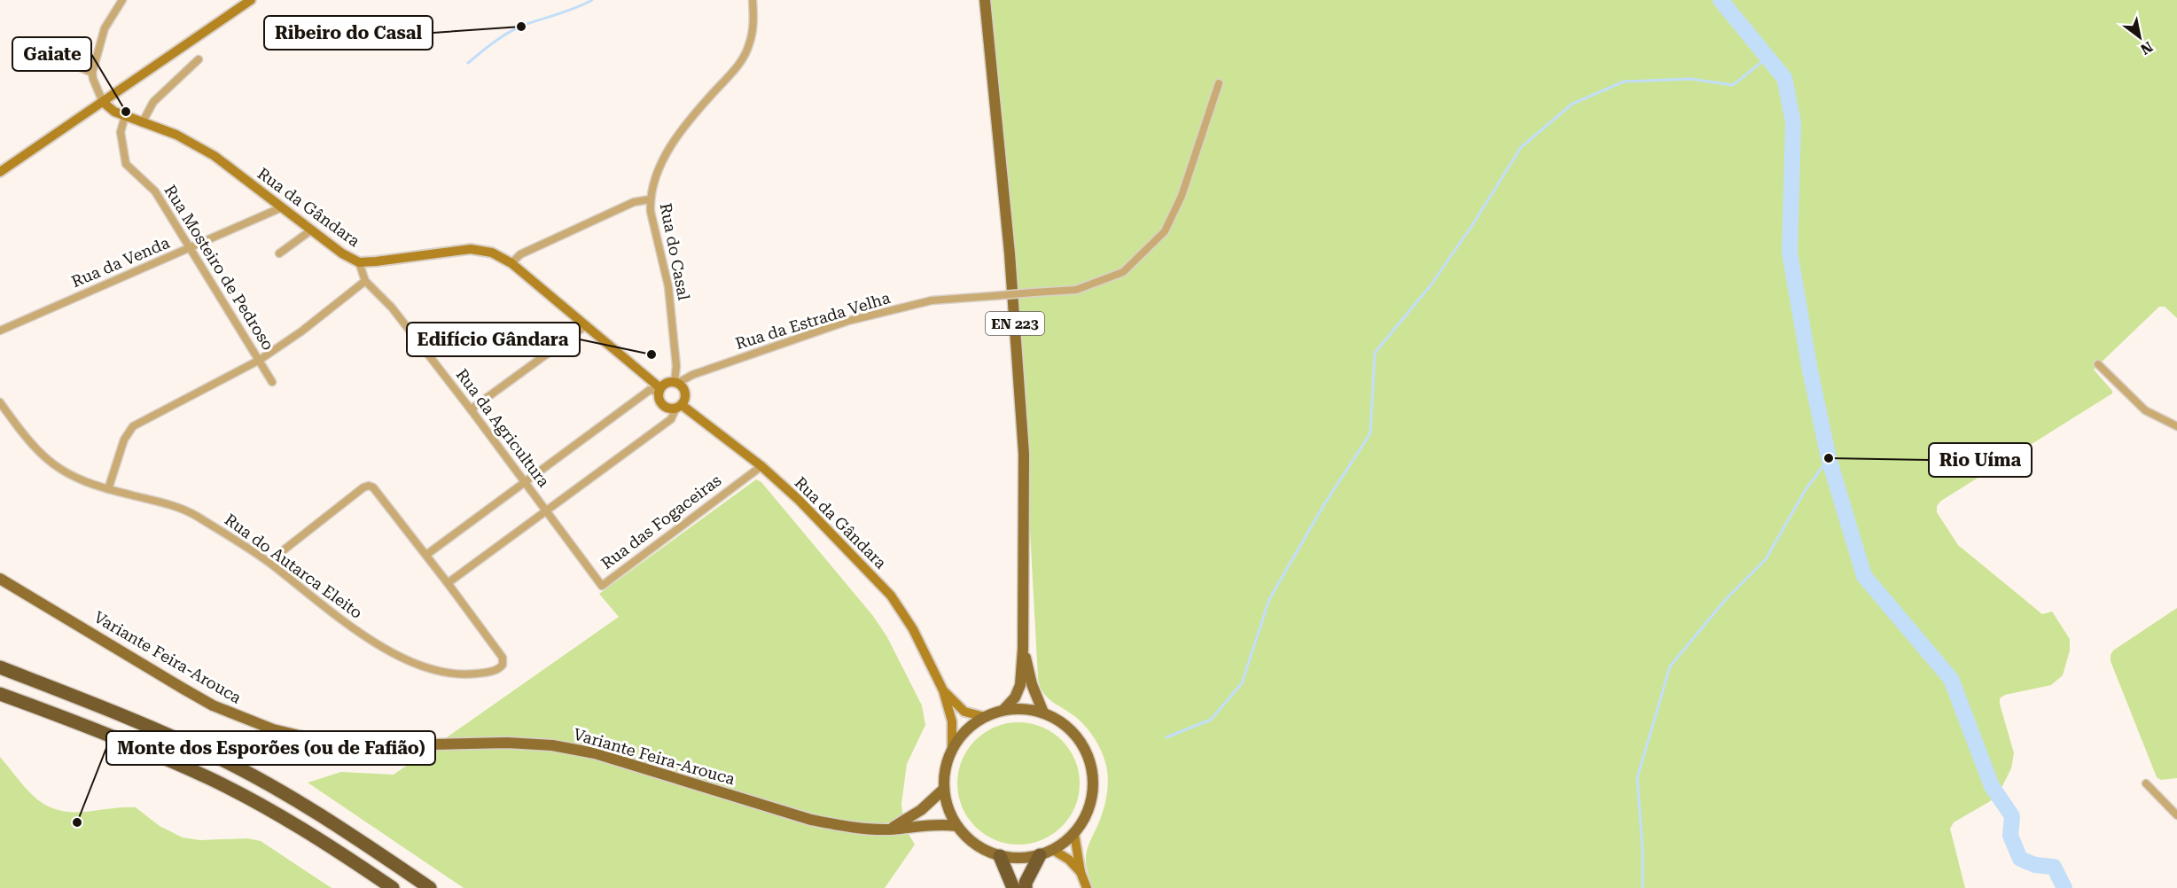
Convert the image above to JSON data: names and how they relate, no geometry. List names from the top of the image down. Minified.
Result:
{"streets":{"main road":["Rua da Gândara","EN 223","Variante Feira-Arouca"],"street":["Rua do Casal","Rua da Venda","Rua Mosteiro de Pedroso","Rua da Estrada Velha","Rua da Agricultura","Rua das Fogaceiras","Rua do Autarca Eleito"]},"crossings":[["Rua da Gândara","Rua do Casal"],["Rua da Gândara","Rua da Venda"],["Rua da Gândara","Rua Mosteiro de Pedroso"],["Rua da Gândara","Rua da Estrada Velha"],["Rua da Gândara","EN 223"],["Rua da Gândara","Rua da Agricultura"],["Rua da Gândara","Rua das Fogaceiras"],["Rua da Gândara","Variante Feira-Arouca"],["Rua do Casal","Rua da Estrada Velha"],["Rua da Venda","Rua Mosteiro de Pedroso"],["EN 223","Variante Feira-Arouca"],["Rua da Agricultura","Rua das Fogaceiras"]],"places":["Ribeiro do Casal","Gaiate","Edifício Gândara","Rio Uíma","Monte dos Esporões (ou de Fafião)"],"north":"bottom right"}
